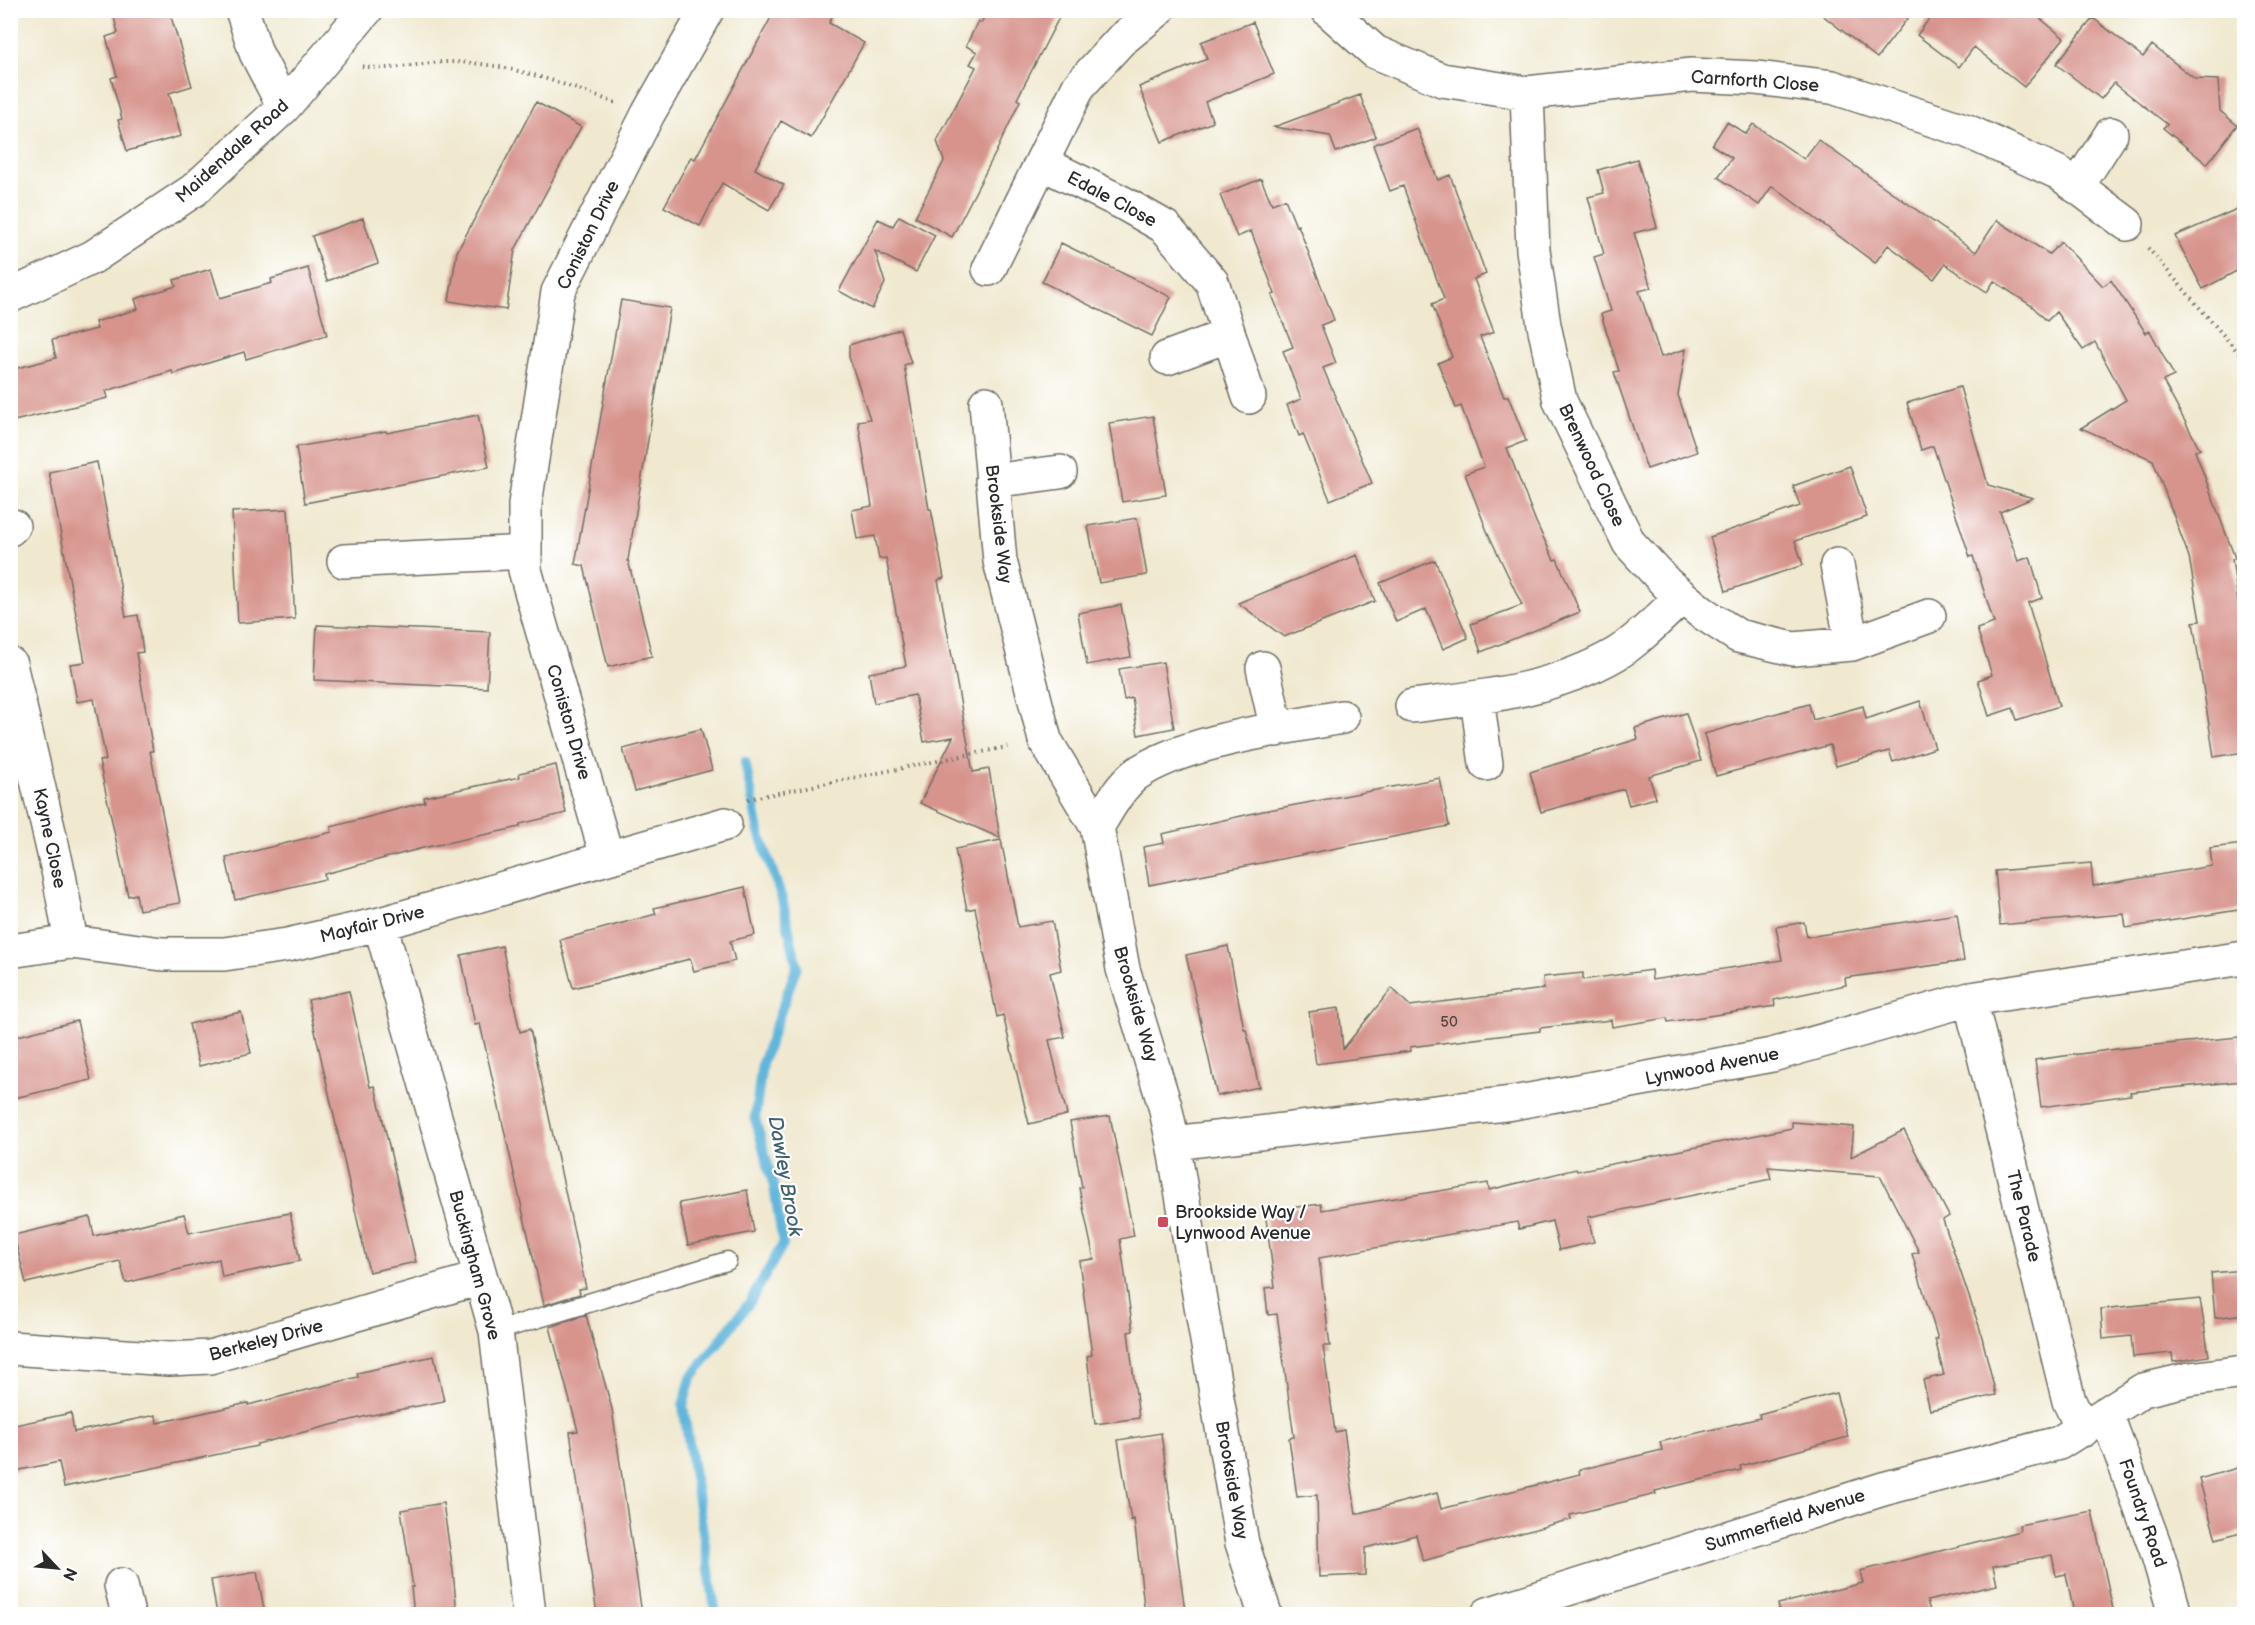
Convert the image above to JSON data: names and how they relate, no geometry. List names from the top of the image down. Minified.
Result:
{"streets":{"street":["Carnforth Close","Maidendale Road","Edale Close","Coniston Drive","Brenwood Close","Brookside Way","Kayne Close","Mayfair Drive","Lynwood Avenue","The Parade","Buckingham Grove","Berkeley Drive","Foundry Road","Summerfield Avenue"]},"crossings":[["Carnforth Close","Brenwood Close"],["Coniston Drive","Mayfair Drive"],["Brookside Way","Lynwood Avenue"],["Kayne Close","Mayfair Drive"],["Mayfair Drive","Buckingham Grove"],["Lynwood Avenue","The Parade"],["The Parade","Foundry Road"],["The Parade","Summerfield Avenue"],["Buckingham Grove","Berkeley Drive"],["Foundry Road","Summerfield Avenue"]],"water":["Dawley Brook"],"places":{"transit":["Brookside Way / Lynwood Avenue"]},"house_numbers":["50"],"north":"bottom right"}
